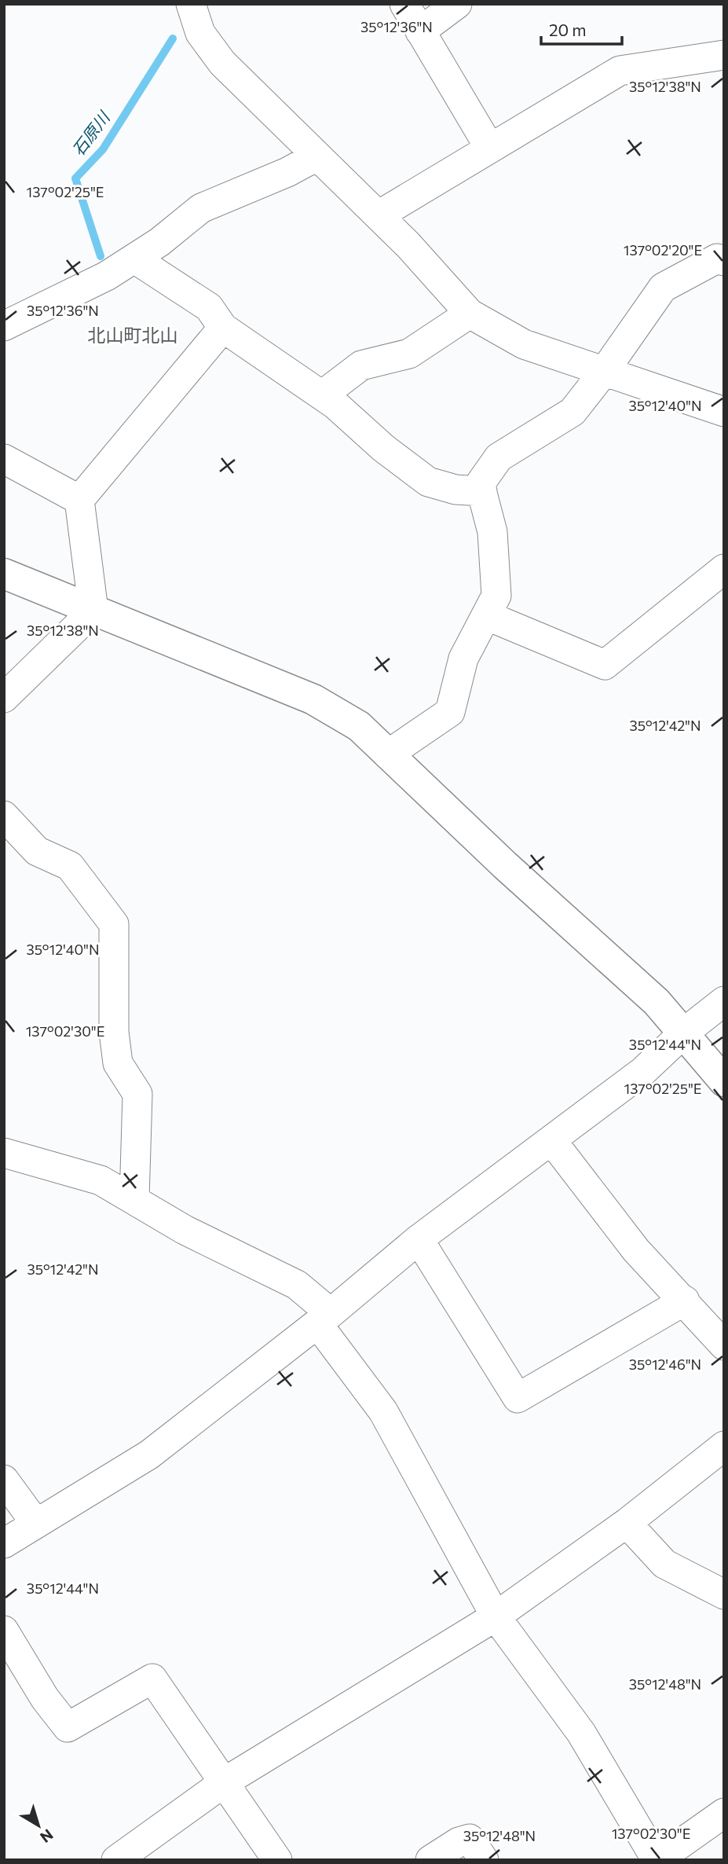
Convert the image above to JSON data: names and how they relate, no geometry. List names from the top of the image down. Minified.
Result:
{"districts":["北山町北山"],"water":["石原川"],"scale_bar":"20 m","north":"bottom right","coordinates":["35°12'36\"N","35°12'38\"N","137°02'25\"E","137°02'20\"E","35°12'40\"N","35°12'42\"N","137°02'30\"E","35°12'44\"N","35°12'46\"N","35°12'48\"N"]}
